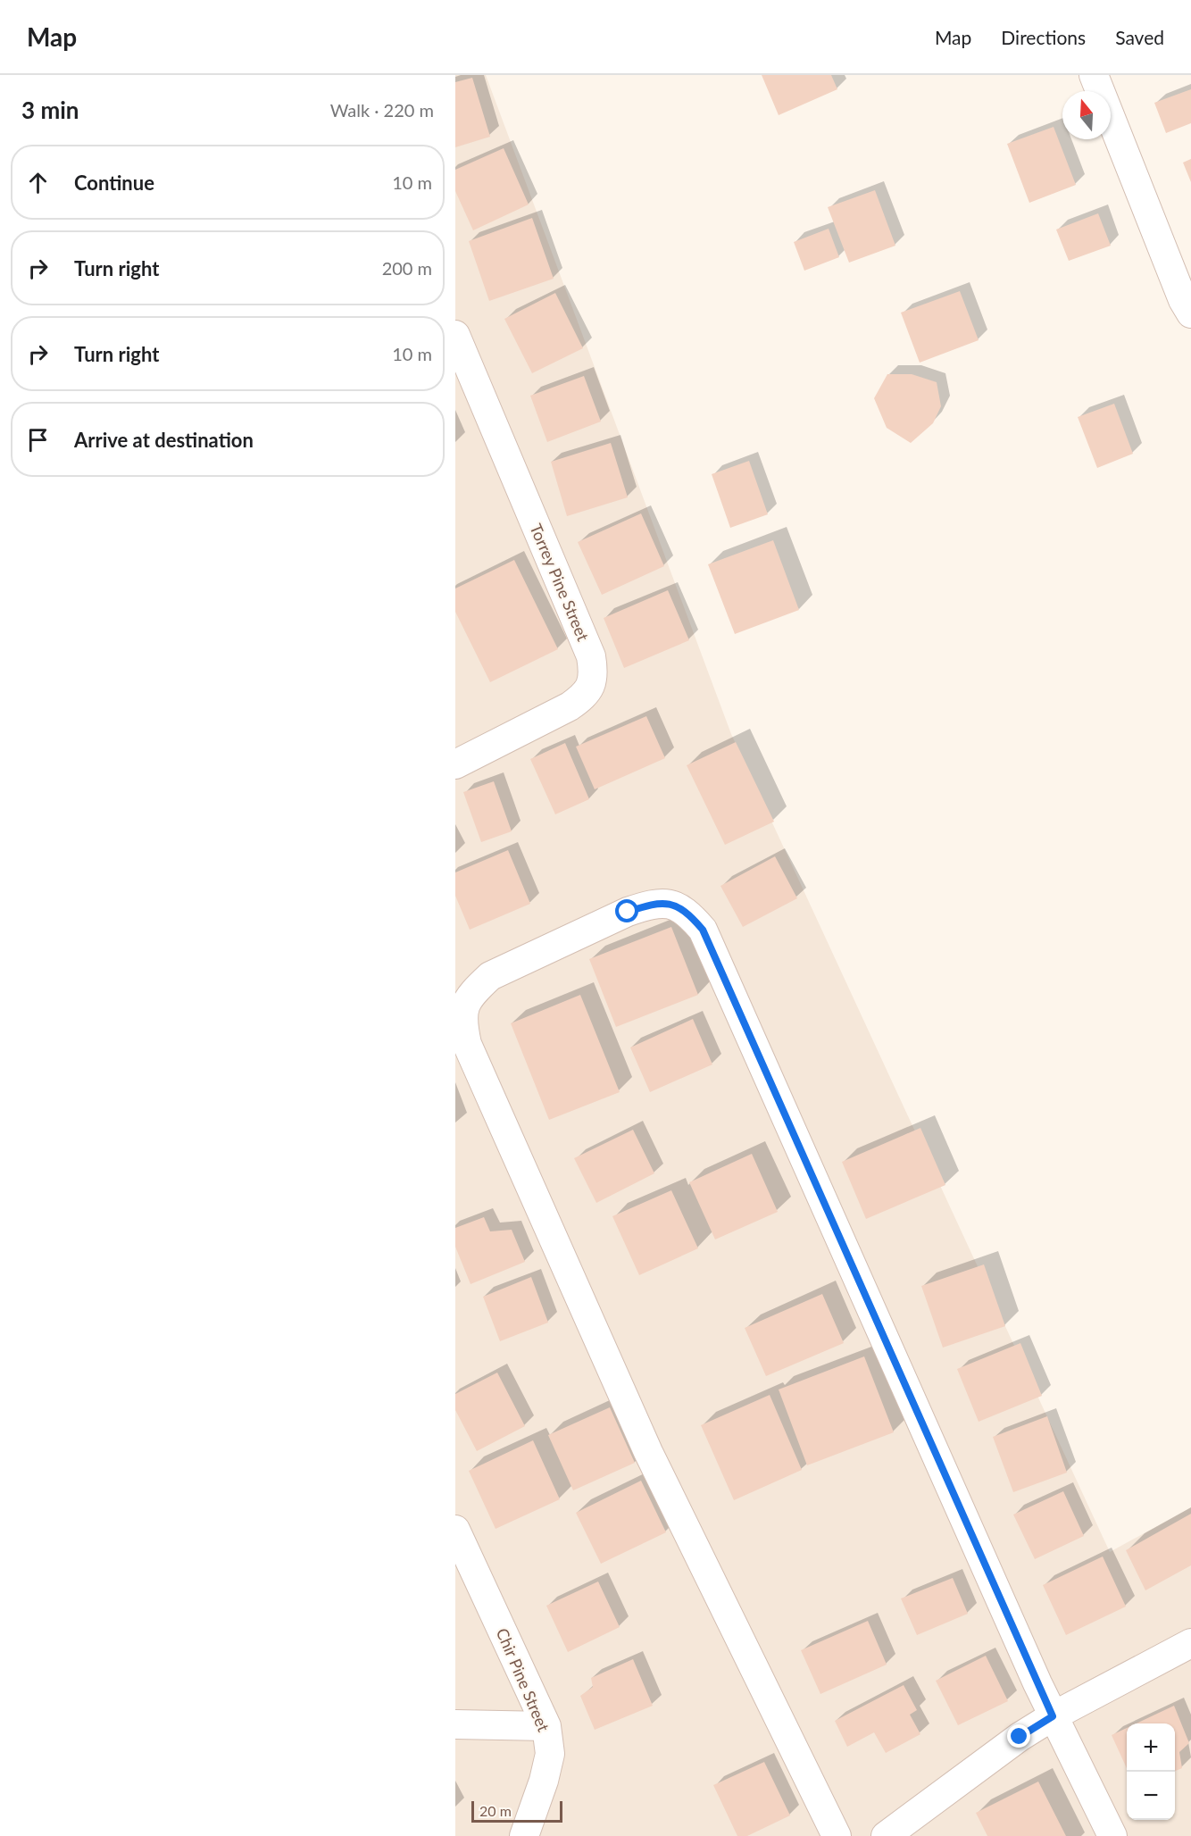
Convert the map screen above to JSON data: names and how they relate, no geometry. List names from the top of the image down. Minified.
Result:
{"streets":{"street":["Torrey Pine Street","Chir Pine Street"]},"scale_bar":"20 m","north":"top","page":{"header":"Map","nav":["Map","Directions","Saved"],"heading":["3 min","Walk · 220 m"],"list":[["Continue","10 m"],["Turn right","200 m"],["Turn right","10 m"],"Arrive at destination"],"map_buttons":["+","−"],"scale":"20 m"}}
